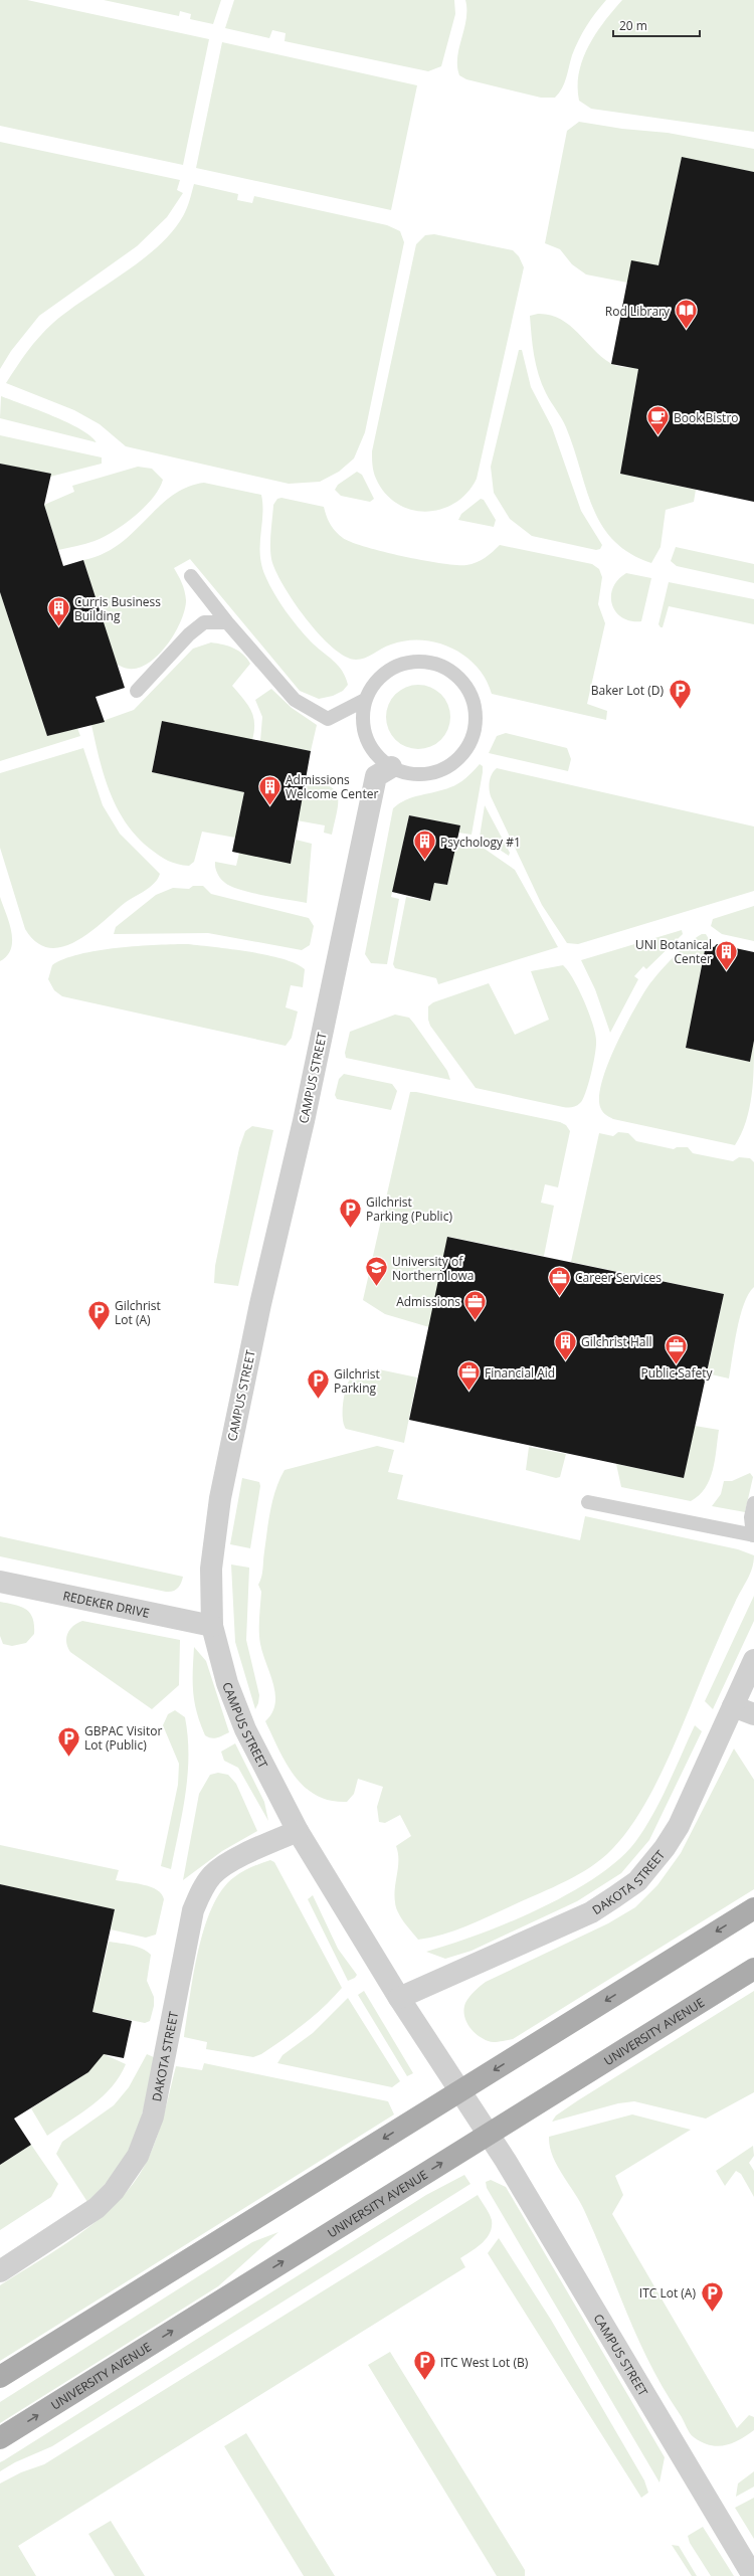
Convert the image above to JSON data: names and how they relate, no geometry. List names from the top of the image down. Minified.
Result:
{"streets":{"main road":["UNIVERSITY AVENUE"],"street":["CAMPUS STREET","REDEKER DRIVE","DAKOTA STREET"]},"crossings":[["CAMPUS STREET","REDEKER DRIVE"],["CAMPUS STREET","DAKOTA STREET"],["CAMPUS STREET","UNIVERSITY AVENUE"]],"places":{"library":["Rod Library"],"cafe":["Book Bistro"],"building":["Curris Business Building","Admissions Welcome Center","Psychology #1","UNI Botanical Center","Gilchrist Hall"],"parking":["Baker Lot (D)","Gilchrist Parking (Public)","Gilchrist Lot (A)","Gilchrist Parking","GBPAC Visitor Lot (Public)","ITC Lot (A)","ITC West Lot (B)"],"school or university":["University of Northern Iowa"],"office":["Career Services","Admissions","Public Safety","Financial Aid"]},"scale_bar":"20 m"}
